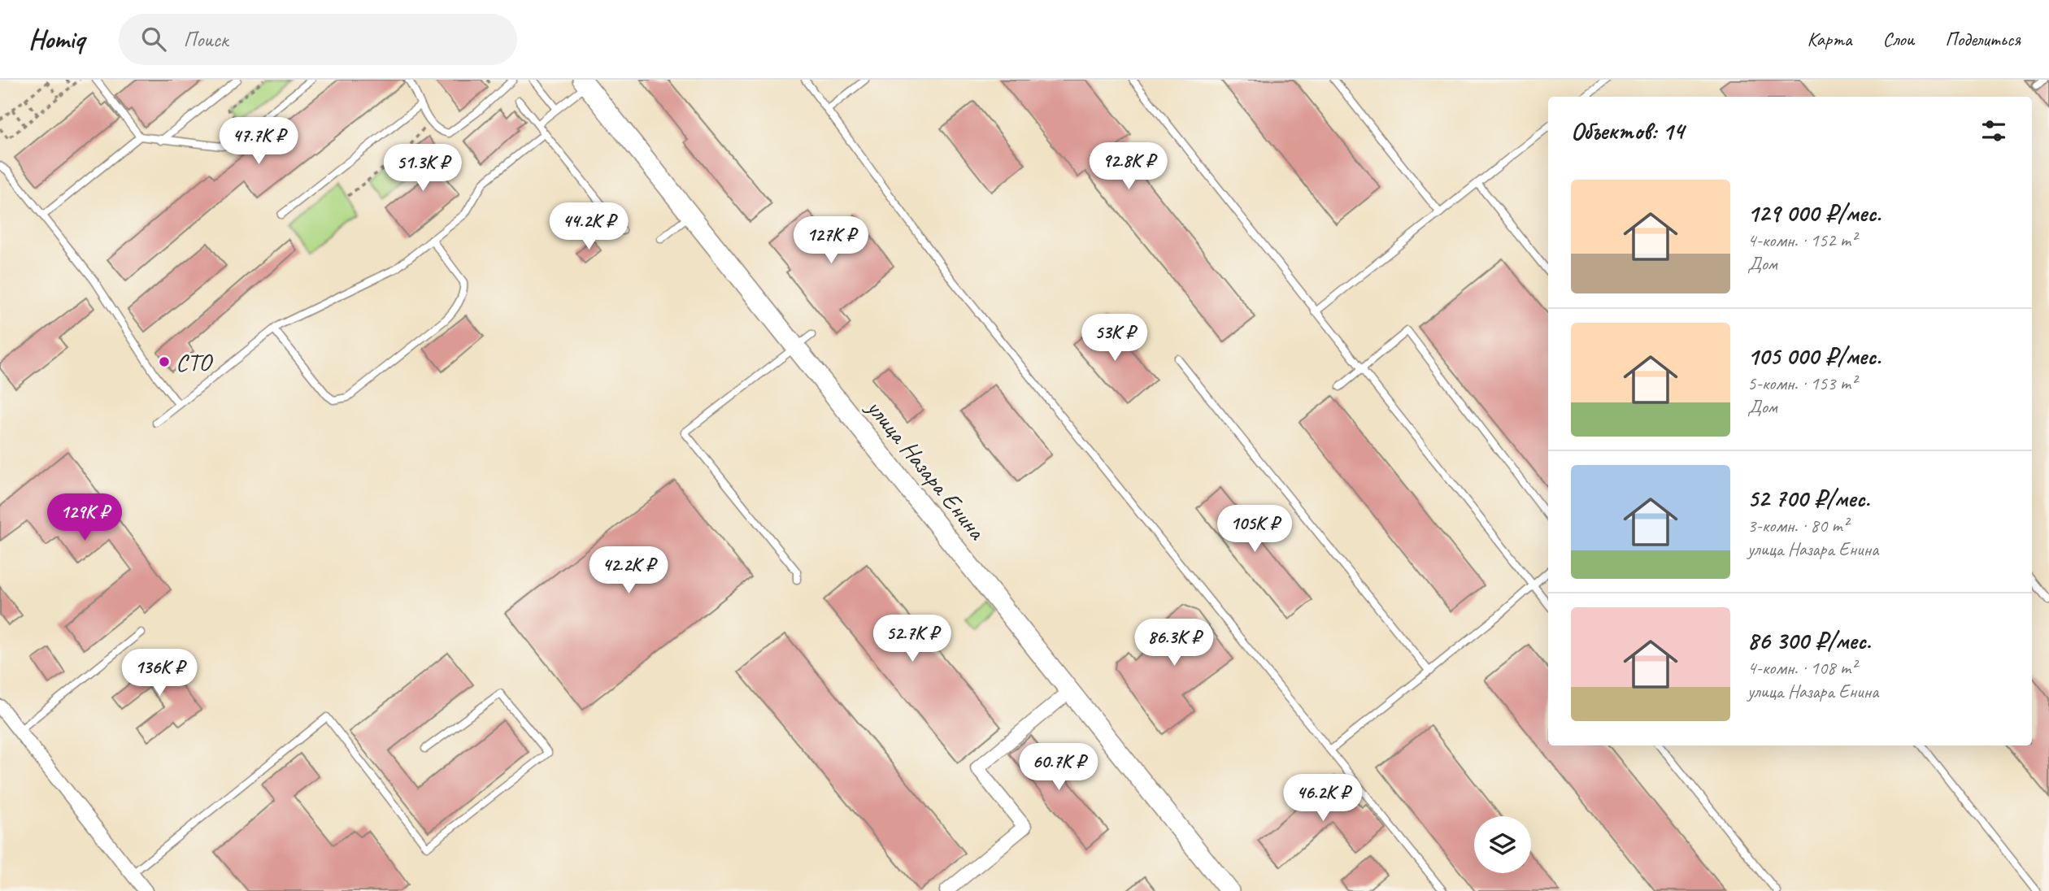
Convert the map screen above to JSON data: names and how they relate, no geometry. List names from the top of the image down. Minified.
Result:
{"streets":{"main road":["улица Назара Енина"]},"places":["СТО"],"page":{"header":"Homiq","search":"Поиск","nav":["Карта","Слои","Поделиться"],"heading":"Объектов: 14","price":["47.7K ₽","92.8K ₽","51.3K ₽","44.2K ₽","127K ₽","53K ₽","129K ₽","105K ₽","42.2K ₽","52.7K ₽","86.3K ₽","136K ₽","60.7K ₽","46.2K ₽"],"list":[{"name":"129 000 ₽/мес.","note":"4-комн. · 152 m² · Дом"},{"name":"105 000 ₽/мес.","note":"5-комн. · 153 m² · Дом"},{"name":"52 700 ₽/мес.","note":"3-комн. · 80 m² · улица Назара Енина"},{"name":"86 300 ₽/мес.","note":"4-комн. · 108 m² · улица Назара Енина"}]}}
